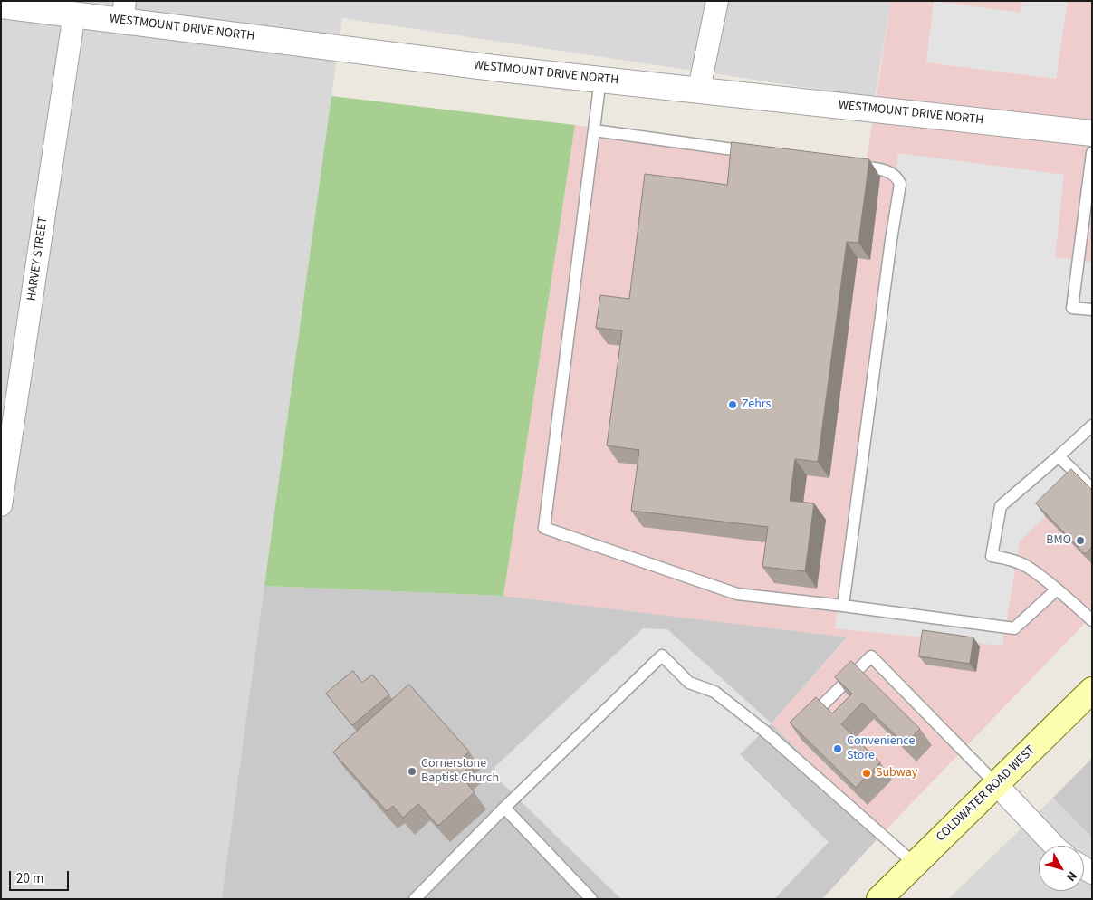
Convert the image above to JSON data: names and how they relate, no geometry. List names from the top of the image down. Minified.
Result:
{"streets":{"main road":["COLDWATER ROAD WEST"],"street":["WESTMOUNT DRIVE NORTH","HARVEY STREET"]},"crossings":[["WESTMOUNT DRIVE NORTH","HARVEY STREET"]],"places":["Zehrs","BMO","Convenience Store","Cornerstone Baptist Church","Subway"],"scale_bar":"20 m","north":"bottom right"}
